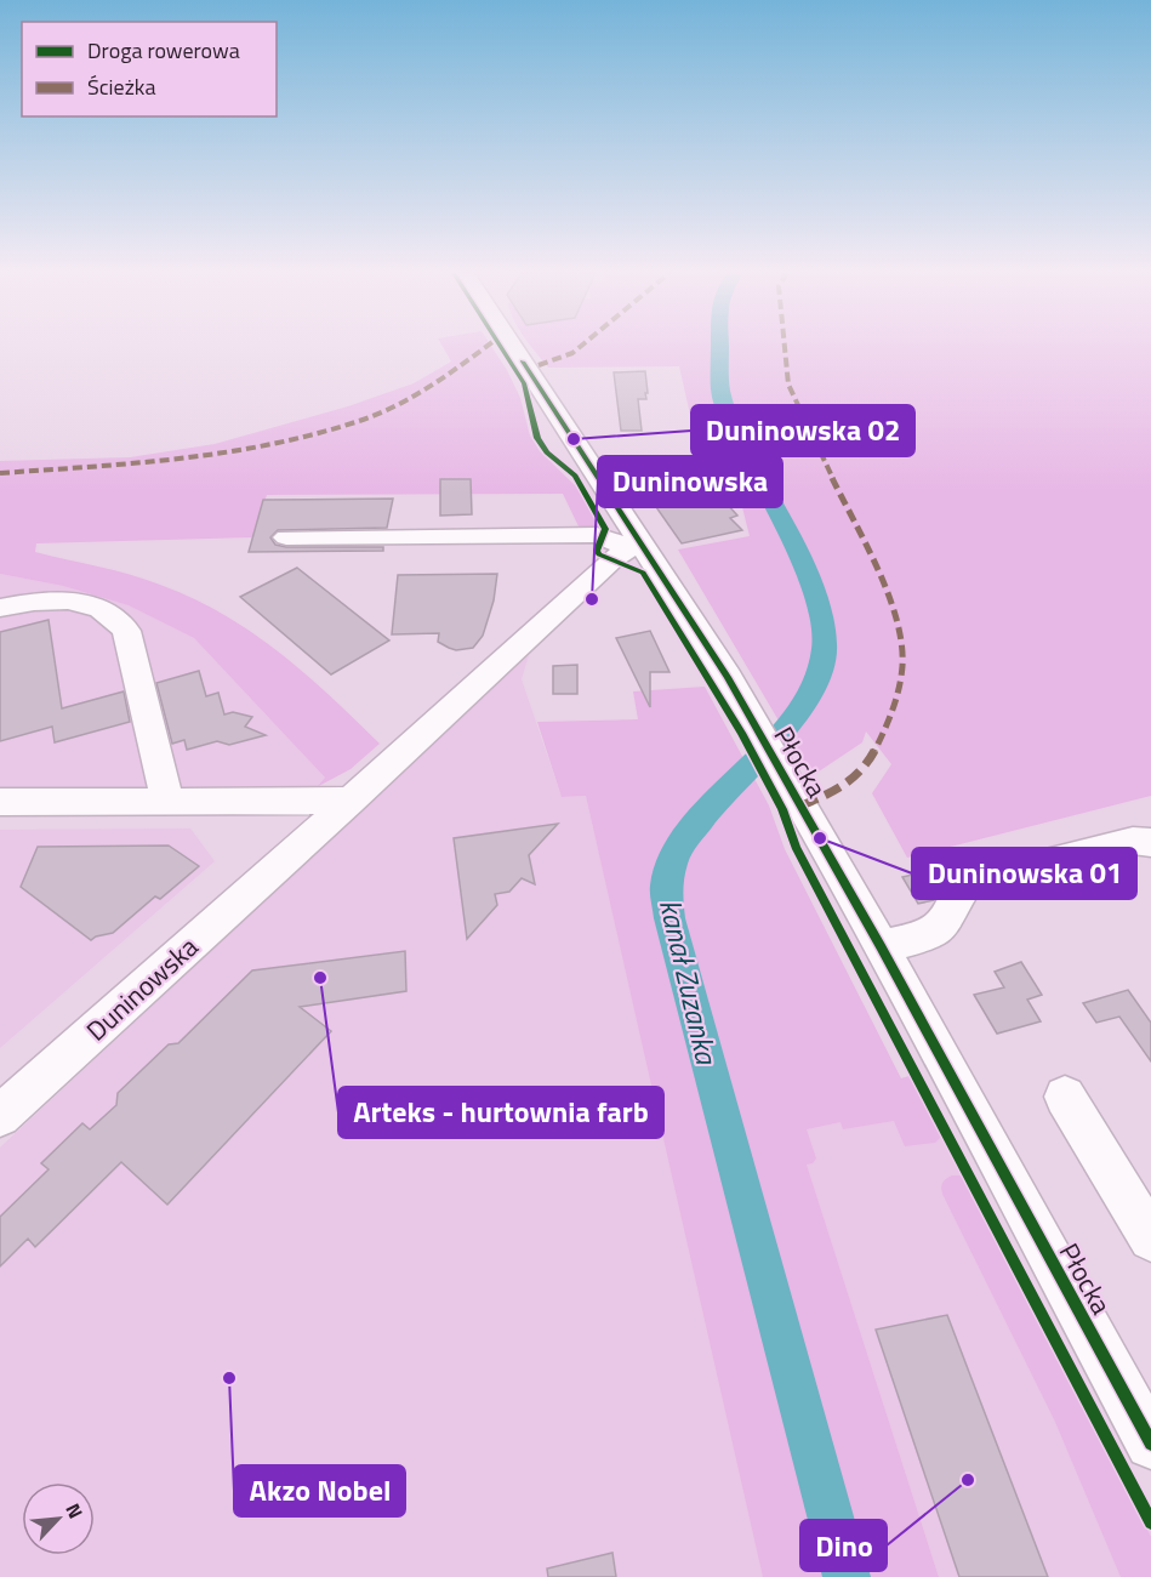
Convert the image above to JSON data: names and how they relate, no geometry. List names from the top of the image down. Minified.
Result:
{"streets":{"street":["Płocka","Duninowska"]},"crossings":[["Płocka","Duninowska"]],"water":["kanał Zuzanka"],"places":["Duninowska 02","Duninowska","Duninowska 01","Arteks - hurtownia farb","Akzo Nobel","Dino"],"legend":["Droga rowerowa","Ścieżka"],"north":"top right"}
